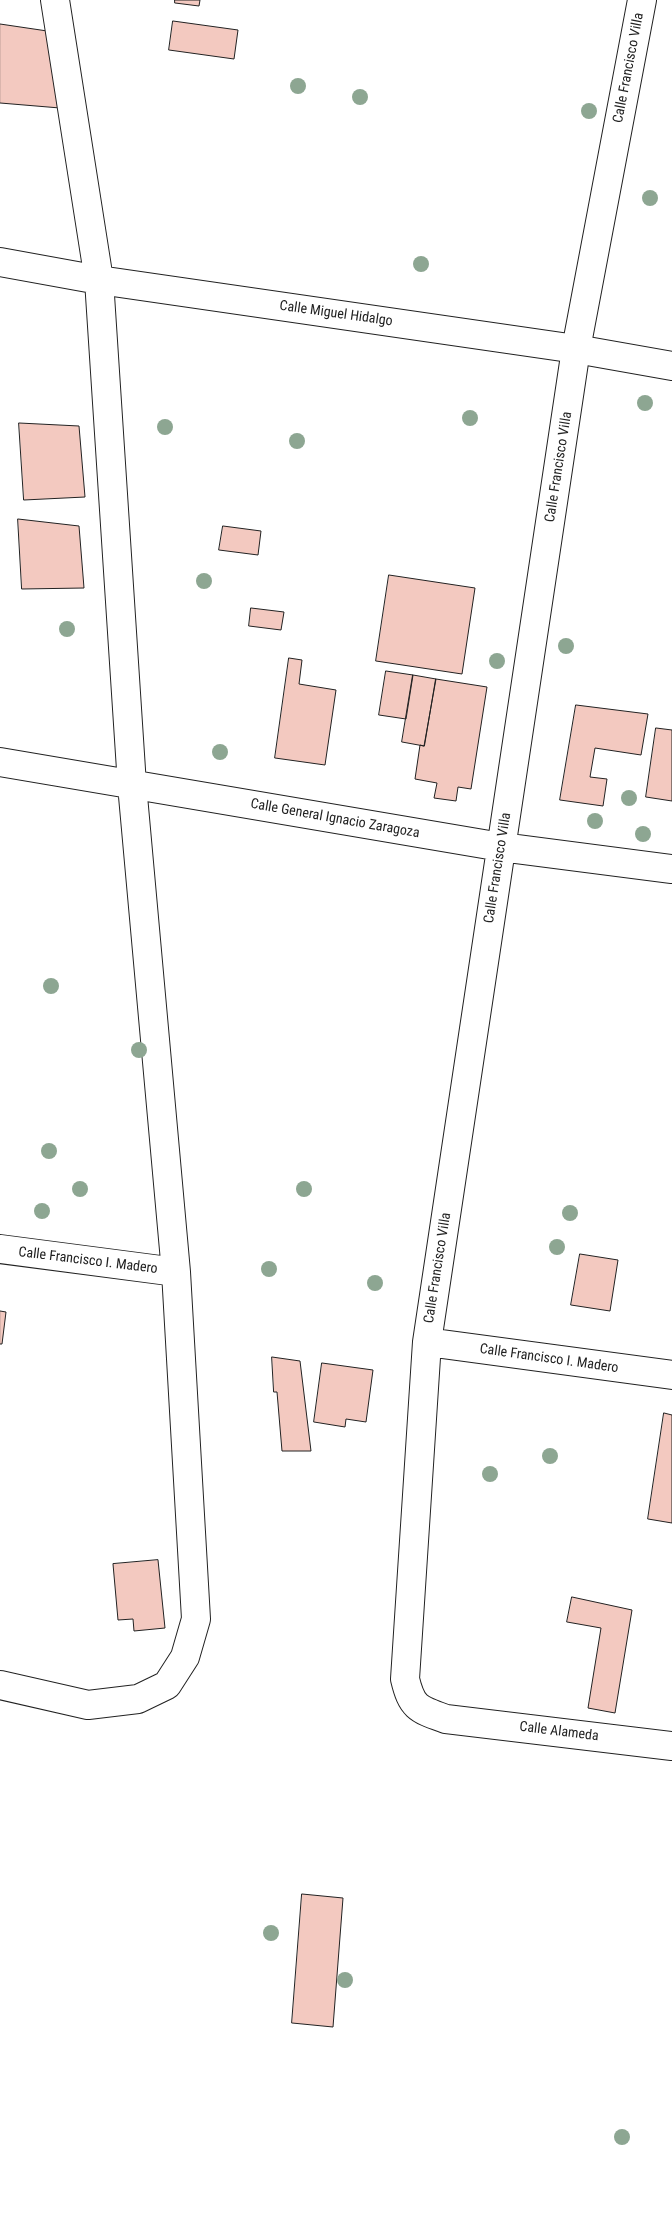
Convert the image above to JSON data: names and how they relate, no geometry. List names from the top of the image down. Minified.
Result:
{"streets":{"street":["Calle Francisco Villa","Calle Miguel Hidalgo","Calle General Ignacio Zaragoza","Calle Francisco I. Madero","Calle Alameda"]},"crossings":[["Calle Francisco Villa","Calle Miguel Hidalgo"],["Calle Francisco Villa","Calle General Ignacio Zaragoza"],["Calle Francisco Villa","Calle Francisco I. Madero"],["Calle Francisco Villa","Calle Alameda"]]}
